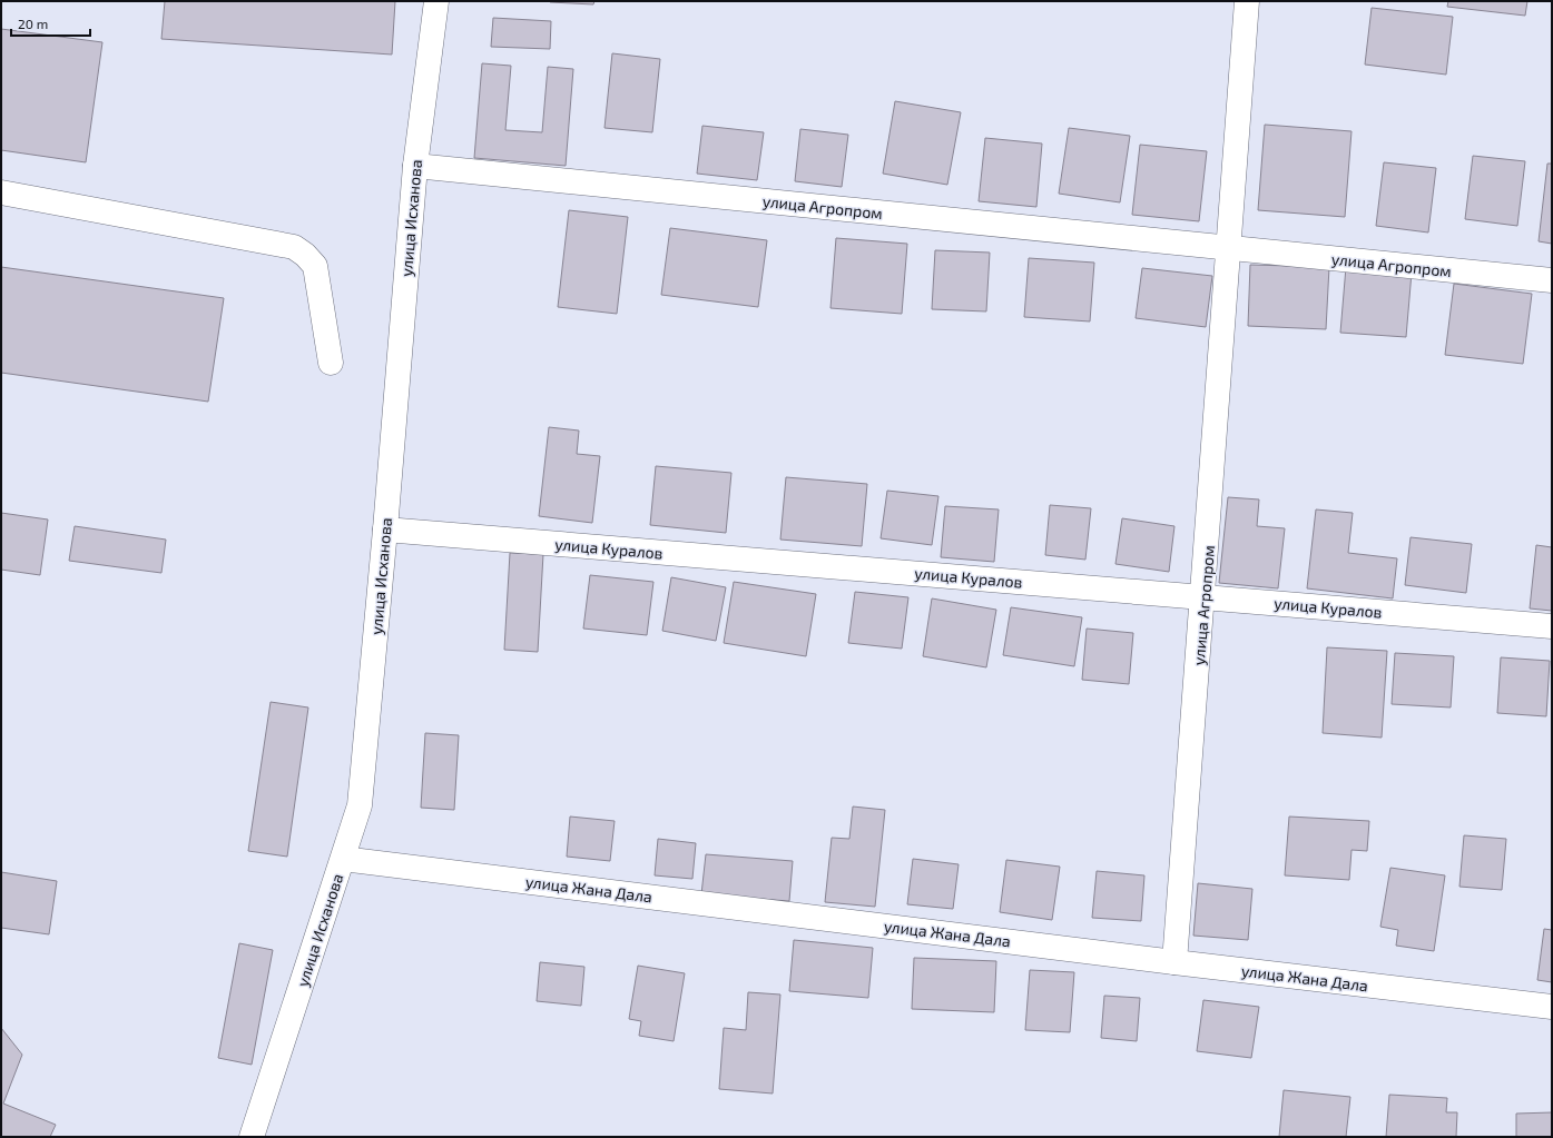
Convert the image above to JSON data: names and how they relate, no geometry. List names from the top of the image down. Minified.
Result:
{"streets":{"street":["улица Агропром","улица Исханова","улица Куралов","улица Жана Дала"]},"crossings":[["улица Агропром","улица Исханова"],["улица Агропром","улица Куралов"],["улица Агропром","улица Жана Дала"],["улица Исханова","улица Куралов"],["улица Исханова","улица Жана Дала"]],"scale_bar":"20 m"}
